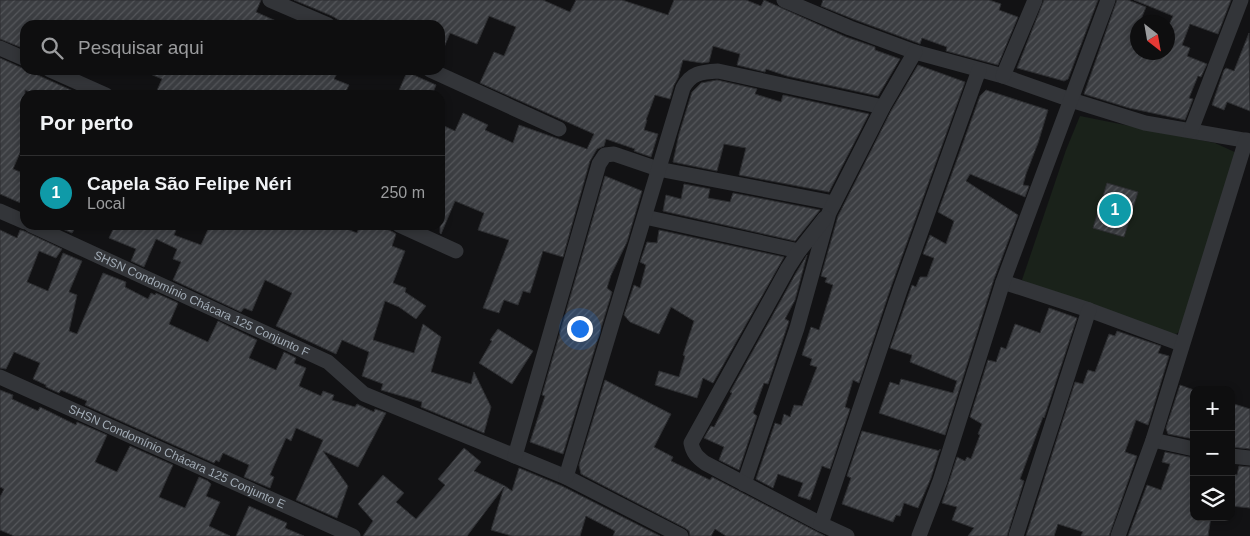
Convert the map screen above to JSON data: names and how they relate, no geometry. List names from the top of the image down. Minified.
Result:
{"streets":{"street":["SHSN Condomínio Chácara 125 Conjunto F","SHSN Condomínio Chácara 125 Conjunto E"]},"north":"bottom right","page":{"search":"Pesquisar aqui","heading":"Por perto","list":[{"mark":"1","name":"Capela São Felipe Néri","note":"Local","value":"250 m"}],"pins":"1","map_buttons":["+","−"]}}
